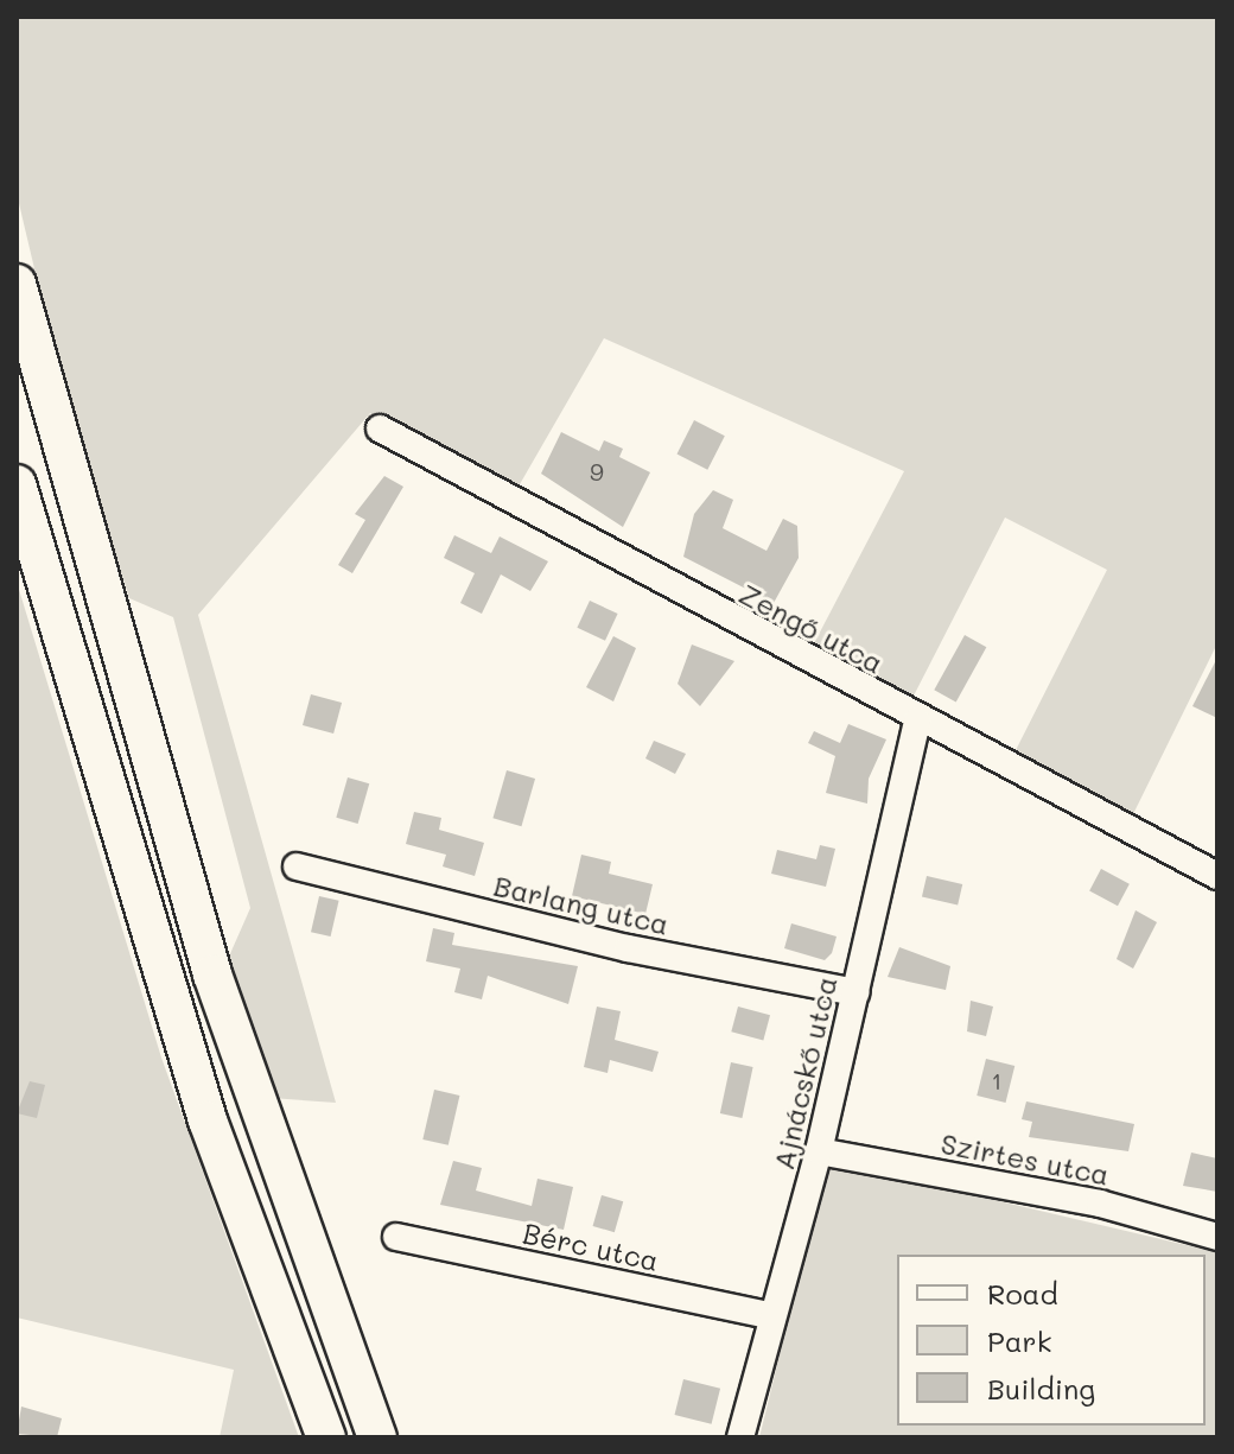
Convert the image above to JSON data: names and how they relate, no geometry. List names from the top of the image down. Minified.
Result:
{"streets":{"street":["Zengő utca","Barlang utca","Ajnácskő utca","Szirtes utca","Bérc utca"]},"crossings":[["Zengő utca","Ajnácskő utca"],["Barlang utca","Ajnácskő utca"],["Ajnácskő utca","Szirtes utca"],["Ajnácskő utca","Bérc utca"]],"house_numbers":["9","1"],"legend":["Road","Park","Building"]}
